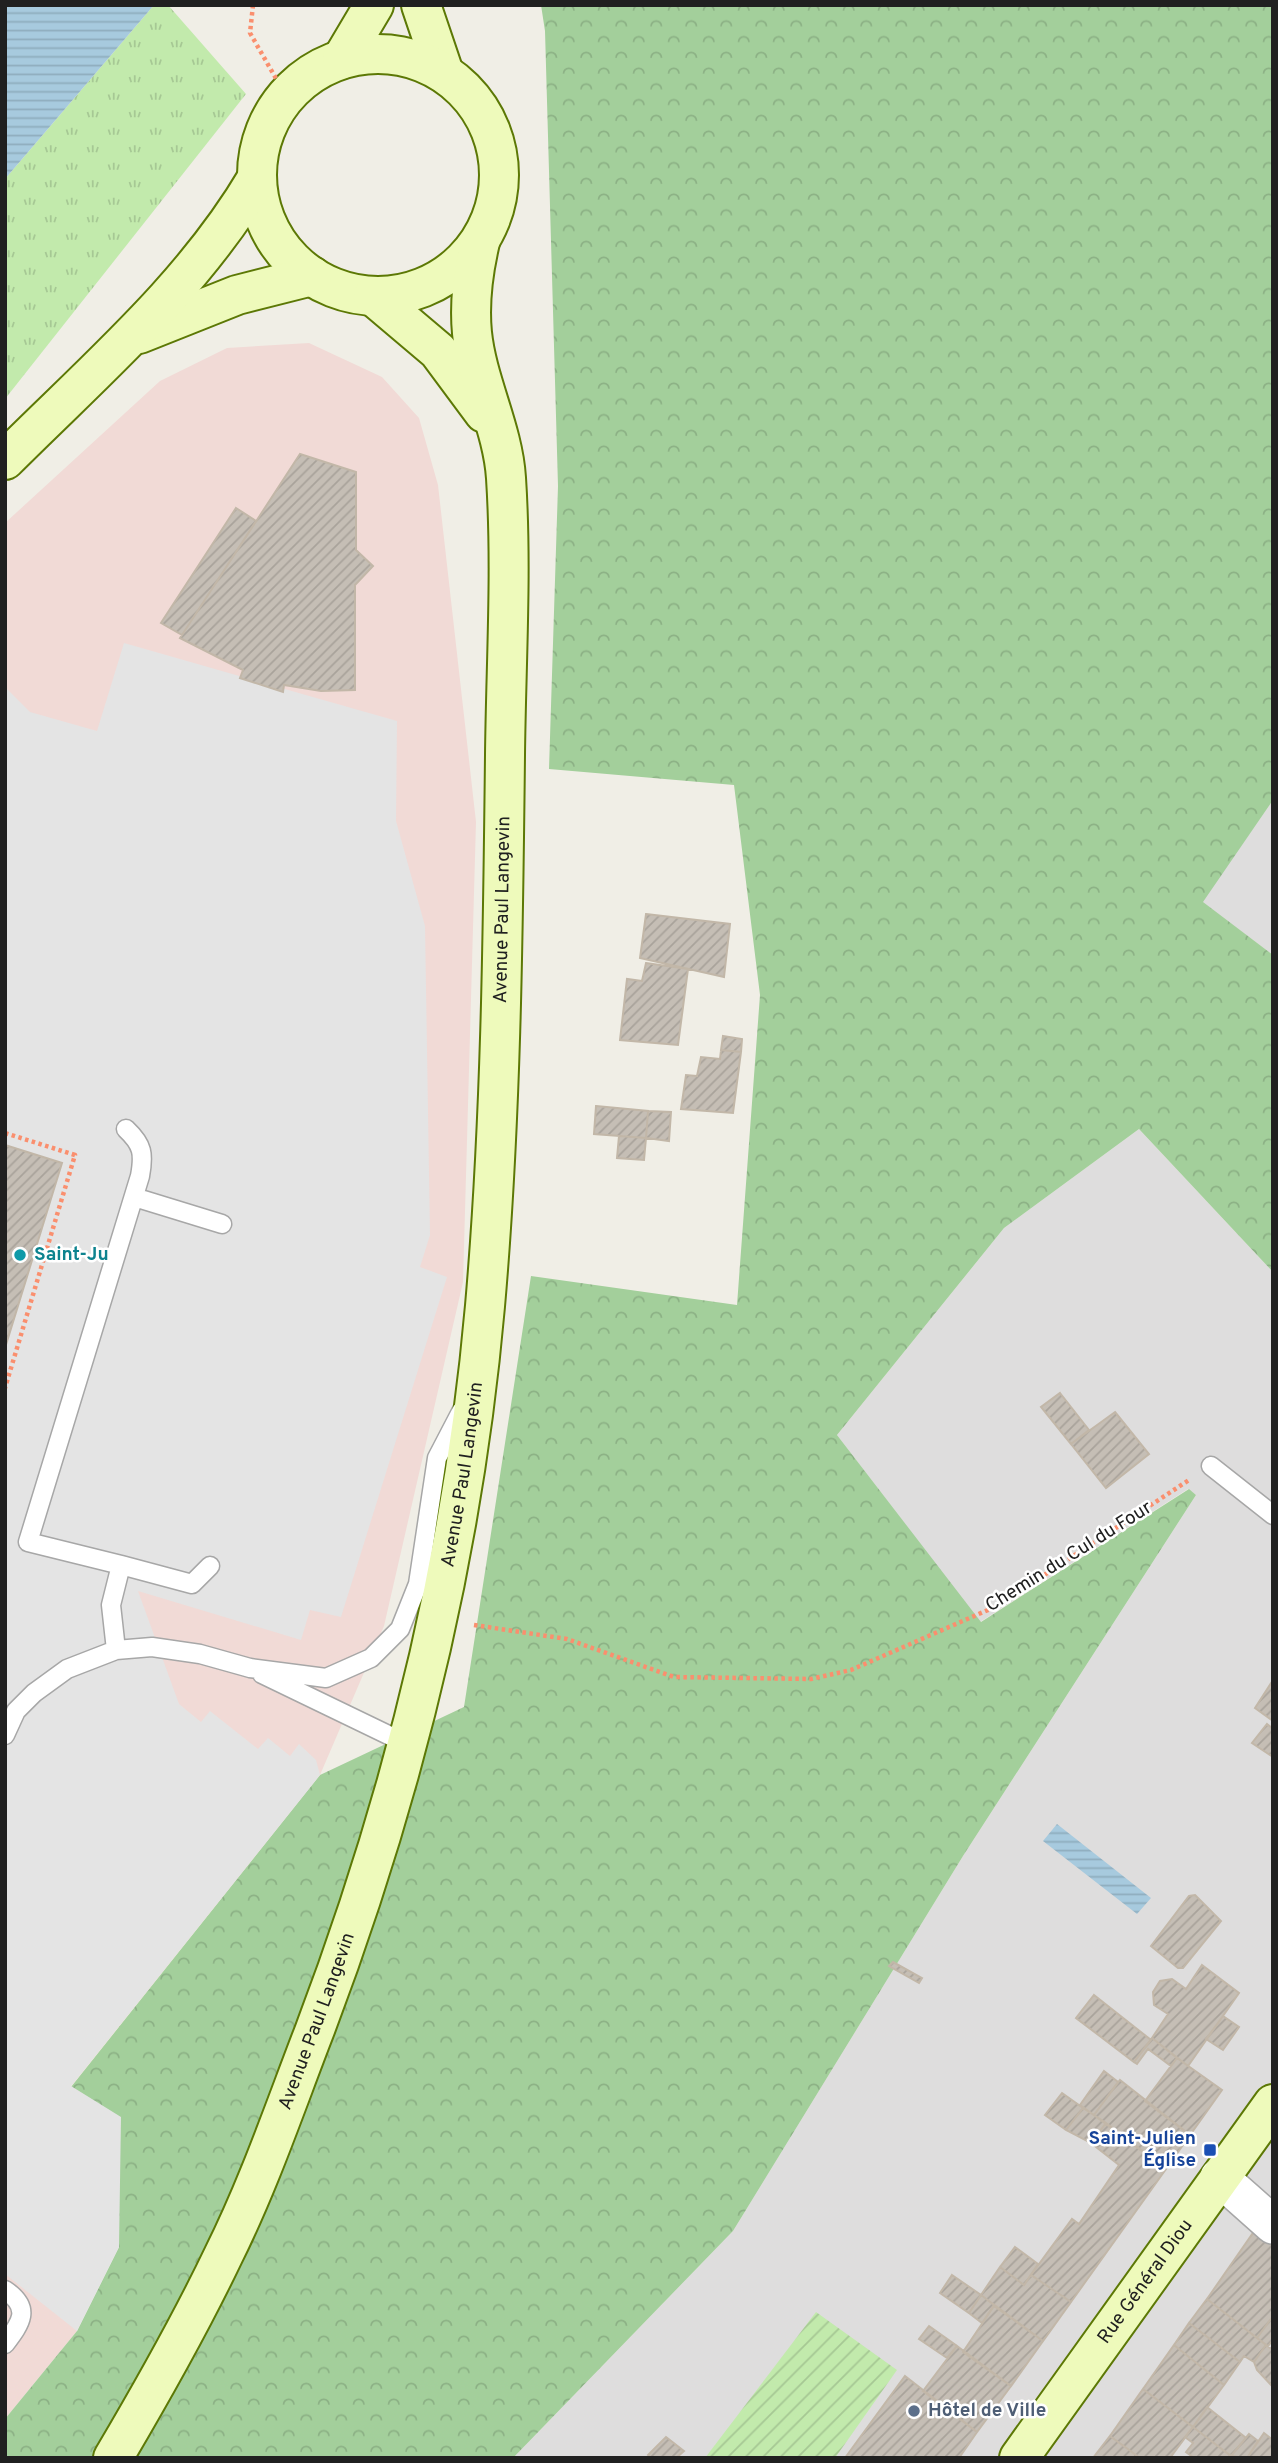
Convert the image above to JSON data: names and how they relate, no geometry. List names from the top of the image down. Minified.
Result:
{"streets":{"main road":["Avenue Paul Langevin","Rue Général Diou"],"path":["Chemin du Cul du Four"]},"crossings":[["Avenue Paul Langevin","Chemin du Cul du Four"]],"places":{"other":["Saint-Ju","Hôtel de Ville"],"transit":["Saint-Julien Église"]}}
